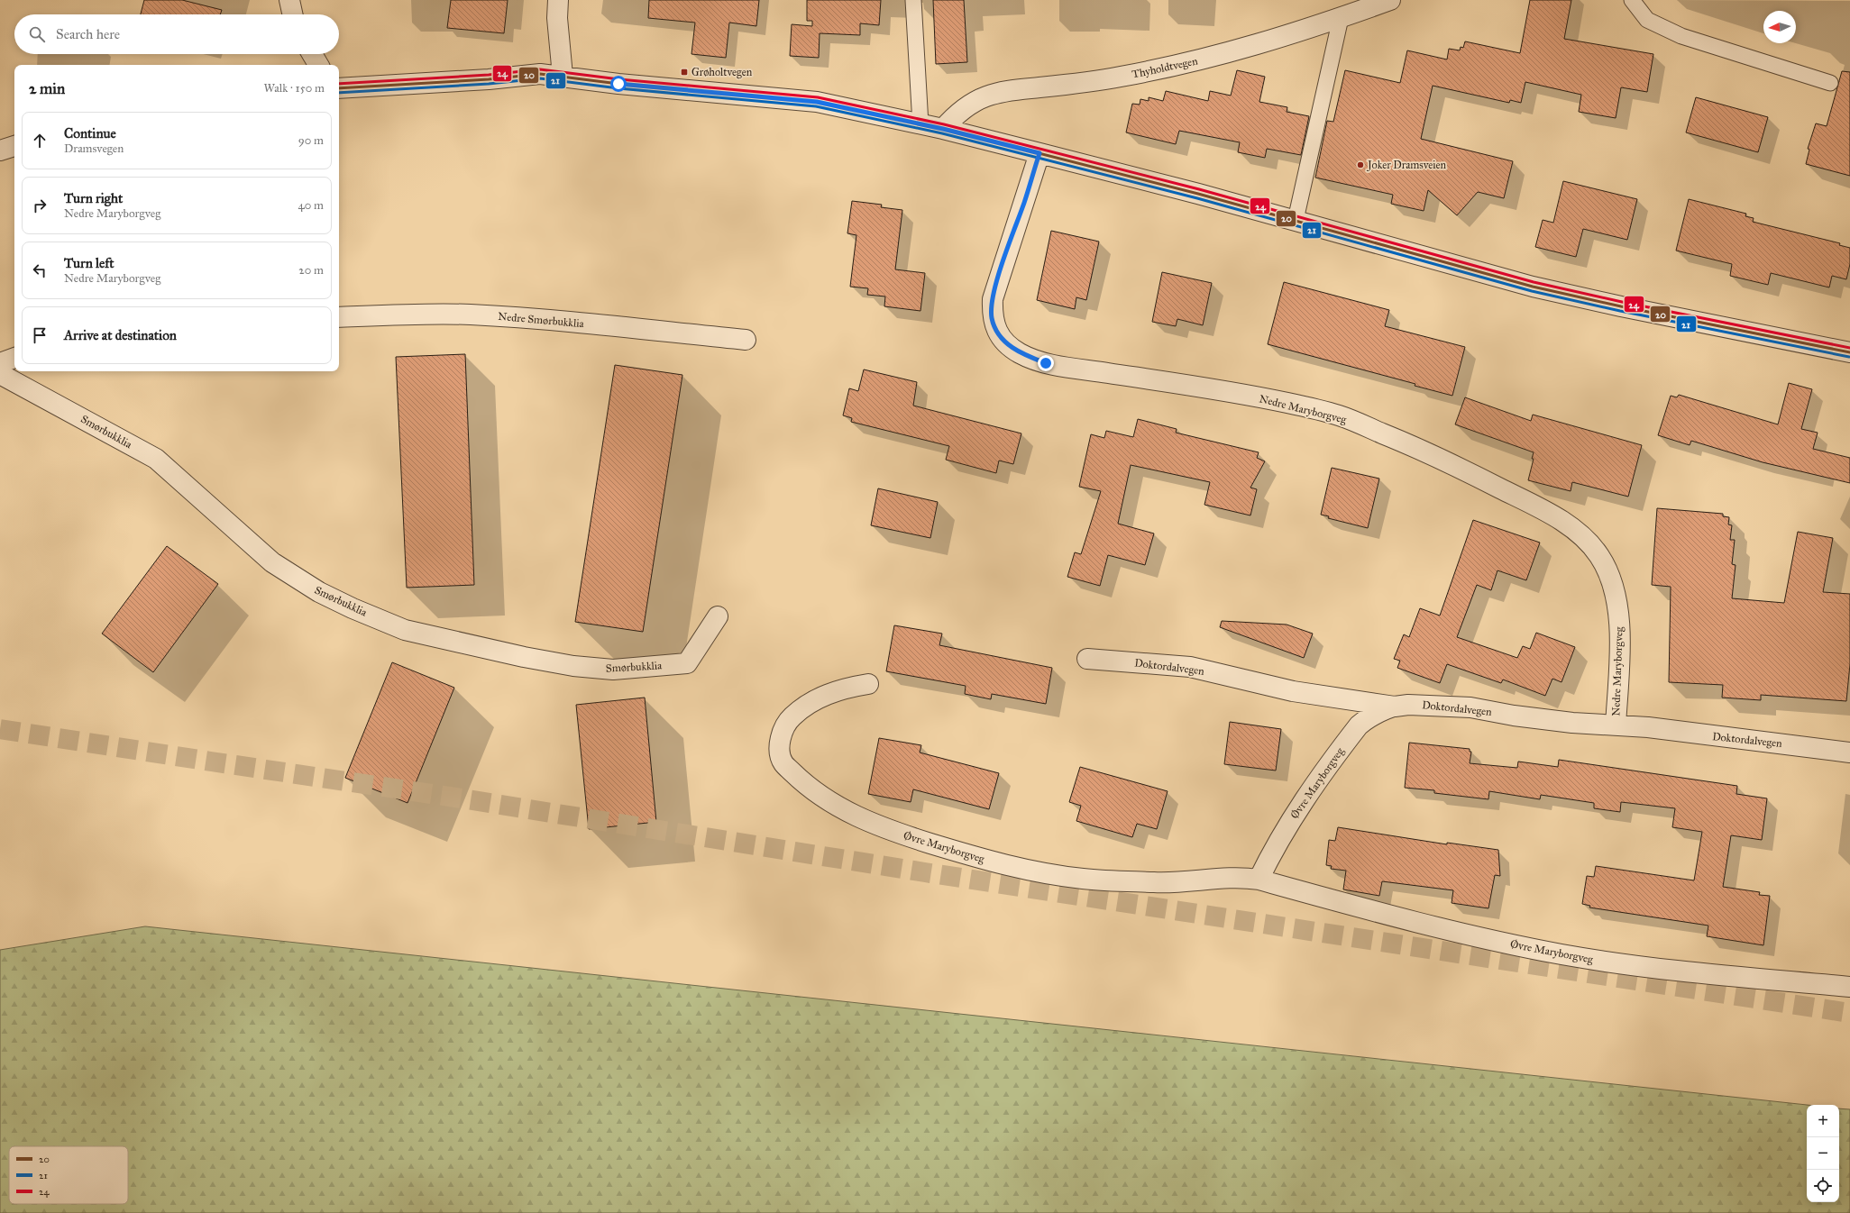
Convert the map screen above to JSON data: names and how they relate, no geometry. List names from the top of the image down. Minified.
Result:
{"streets":{"street":["Thyholdtvegen","Nedre Smørbukklia","Nedre Maryborgveg","Smørbukklia","Doktordalvegen","Øvre Maryborgveg"]},"crossings":[["Nedre Maryborgveg","Doktordalvegen"],["Doktordalvegen","Øvre Maryborgveg"]],"places":{"transit":["Grøholtvegen"],"other":["Joker Dramsveien"]},"lines":["transit line 24","transit line 20","transit line 21"],"legend":["20","21","24"],"north":"left","page":{"search":"Search here","heading":["2 min","Walk · 150 m"],"list":[["Continue","Dramsvegen","90 m"],["Turn right","Nedre Maryborgveg","40 m"],["Turn left","Nedre Maryborgveg","20 m"],"Arrive at destination"],"map_buttons":["+","−"]}}
